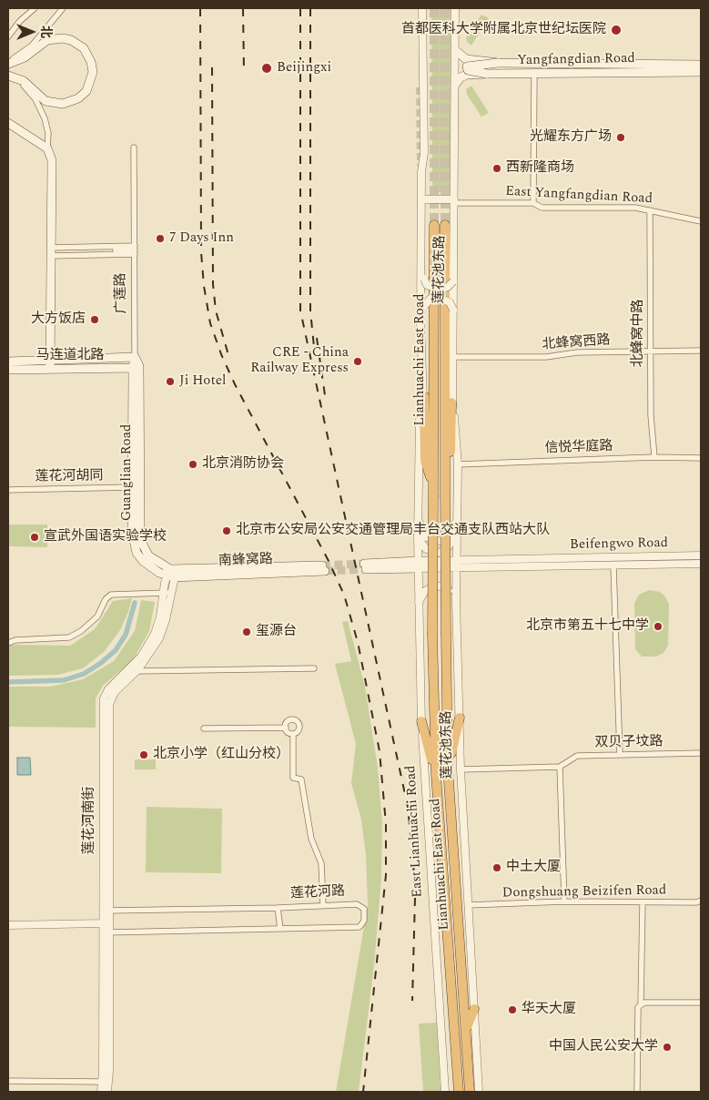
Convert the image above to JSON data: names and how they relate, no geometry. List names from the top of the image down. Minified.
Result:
{"streets":{"highway":["Lianhuachi East Road"],"main road":["Yangfangdian Road","马连道北路","Guanglian Road","南蜂窝路"],"street":["East Yangfangdian Road","莲花池东路","广莲路","北蜂窝中路","北蜂窝西路","信悦华庭路","莲花河胡同","Beifengwo Road","双贝子坟路","莲花河南街","East Lianhuachi Road","Dongshuang Beizifen Road","莲花河路"]},"crossings":[["Yangfangdian Road","莲花池东路"],["East Yangfangdian Road","莲花池东路"],["East Yangfangdian Road","北蜂窝中路"],["莲花池东路","北蜂窝西路"],["莲花池东路","信悦华庭路"],["莲花池东路","Beifengwo Road"],["莲花池东路","East Lianhuachi Road"],["莲花池东路","Dongshuang Beizifen Road"],["广莲路","马连道北路"],["广莲路","Guanglian Road"],["北蜂窝中路","北蜂窝西路"],["北蜂窝中路","信悦华庭路"],["马连道北路","Guanglian Road"],["Guanglian Road","南蜂窝路"],["Guanglian Road","莲花河南街"],["南蜂窝路","莲花河南街"],["莲花河南街","莲花河路"]],"places":["首都医科大学附属北京世纪坛医院","Beijingxi","光耀东方广场","西新隆商场","7 Days Inn","大方饭店","CRE - China Railway Express","Ji Hotel","北京消防协会","北京市公安局公安交通管理局丰台交通支队西站大队","宣武外国语实验学校","北京市第五十七中学","玺源台","北京小学（红山分校）","中土大厦","华天大厦","中国人民公安大学"],"north":"right"}
